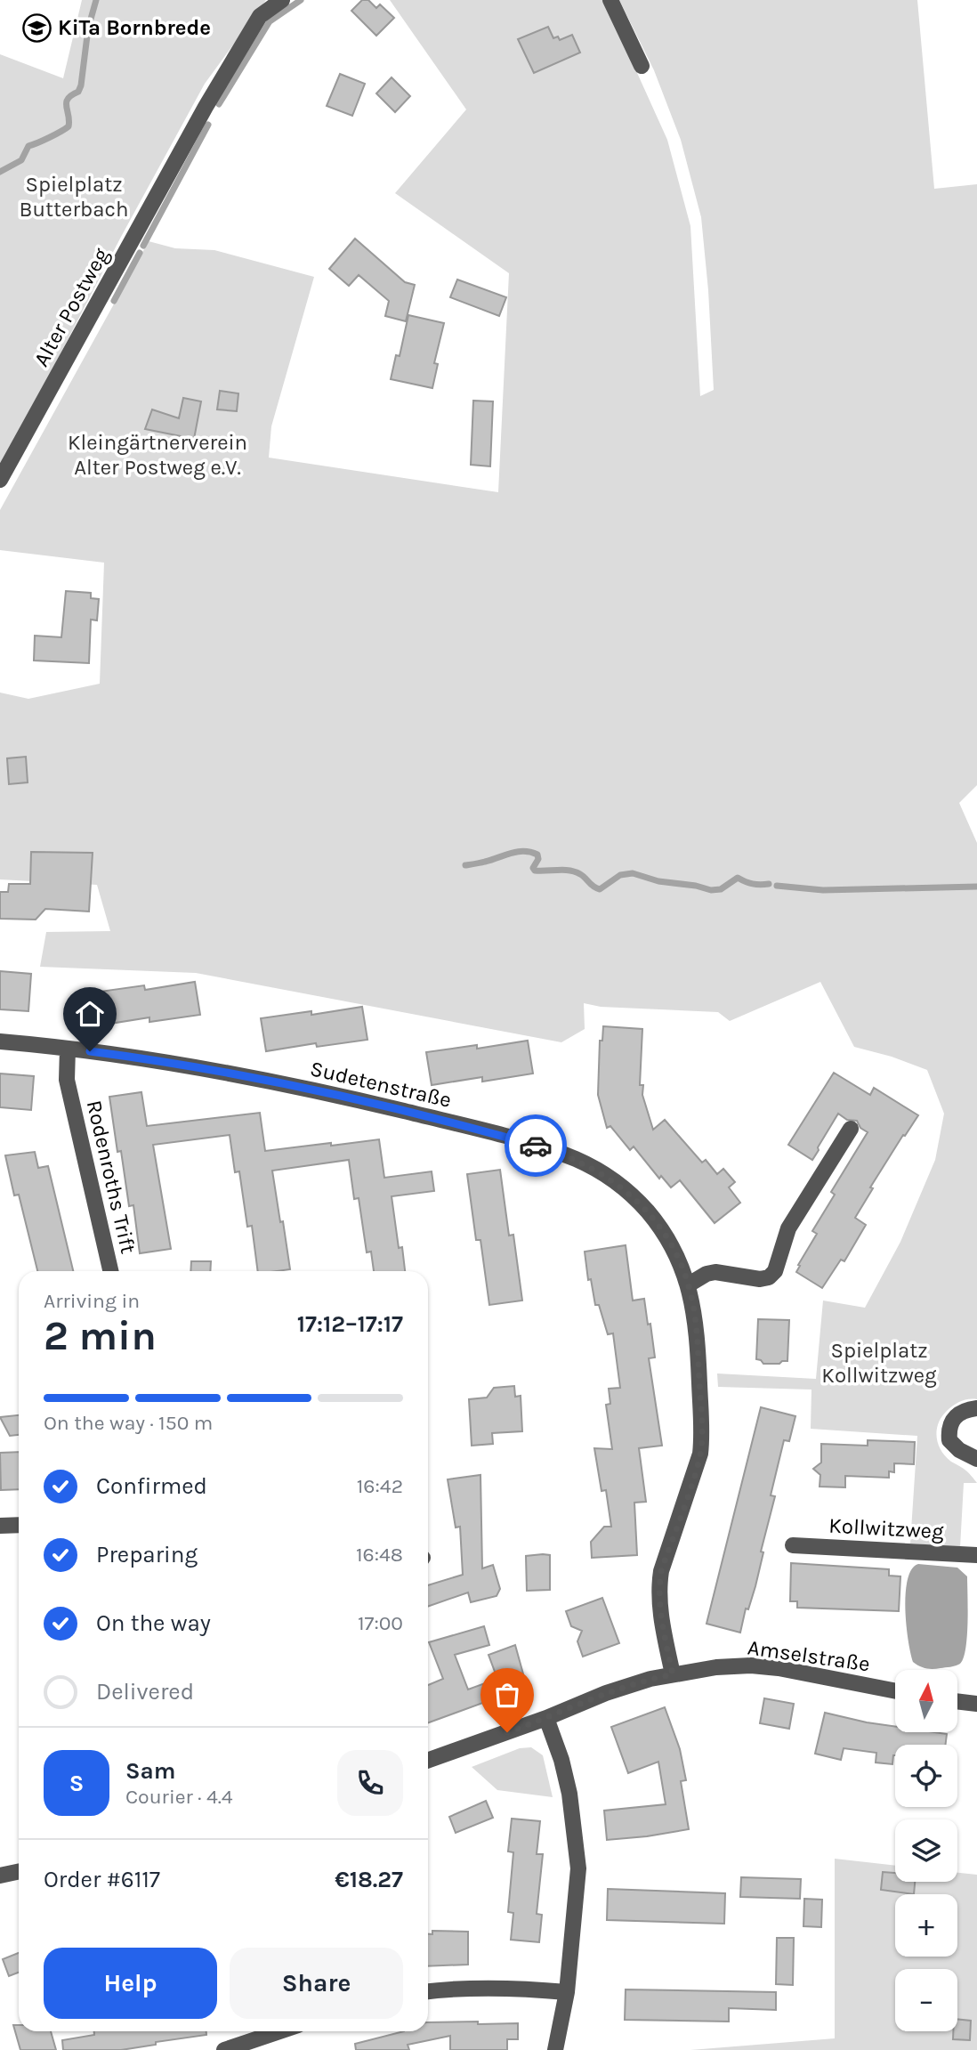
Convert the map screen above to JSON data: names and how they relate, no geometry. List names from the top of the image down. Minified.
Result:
{"streets":{"street":["Alter Postweg","Sudetenstraße","Rodenroths Trift","Kollwitzweg","Amselstraße"]},"crossings":[["Sudetenstraße","Rodenroths Trift"],["Sudetenstraße","Amselstraße"]],"parks":["Spielplatz Butterbach","Kleingärtnerverein Alter Postweg e.V.","Spielplatz Kollwitzweg"],"places":{"school or university":["KiTa Bornbrede"]},"north":"top","page":{"heading":["2 min","Arriving in","17:12–17:17"],"panel":["Sam","Courier · 4.4","Order #6117","€18.27"],"bar":"On the way · 150 m","list":[["Confirmed","16:42"],["Preparing","16:48"],["On the way","17:00"],"Delivered"],"map_buttons":["+","−"],"round":"S","buttons":["Help","Share"]}}
